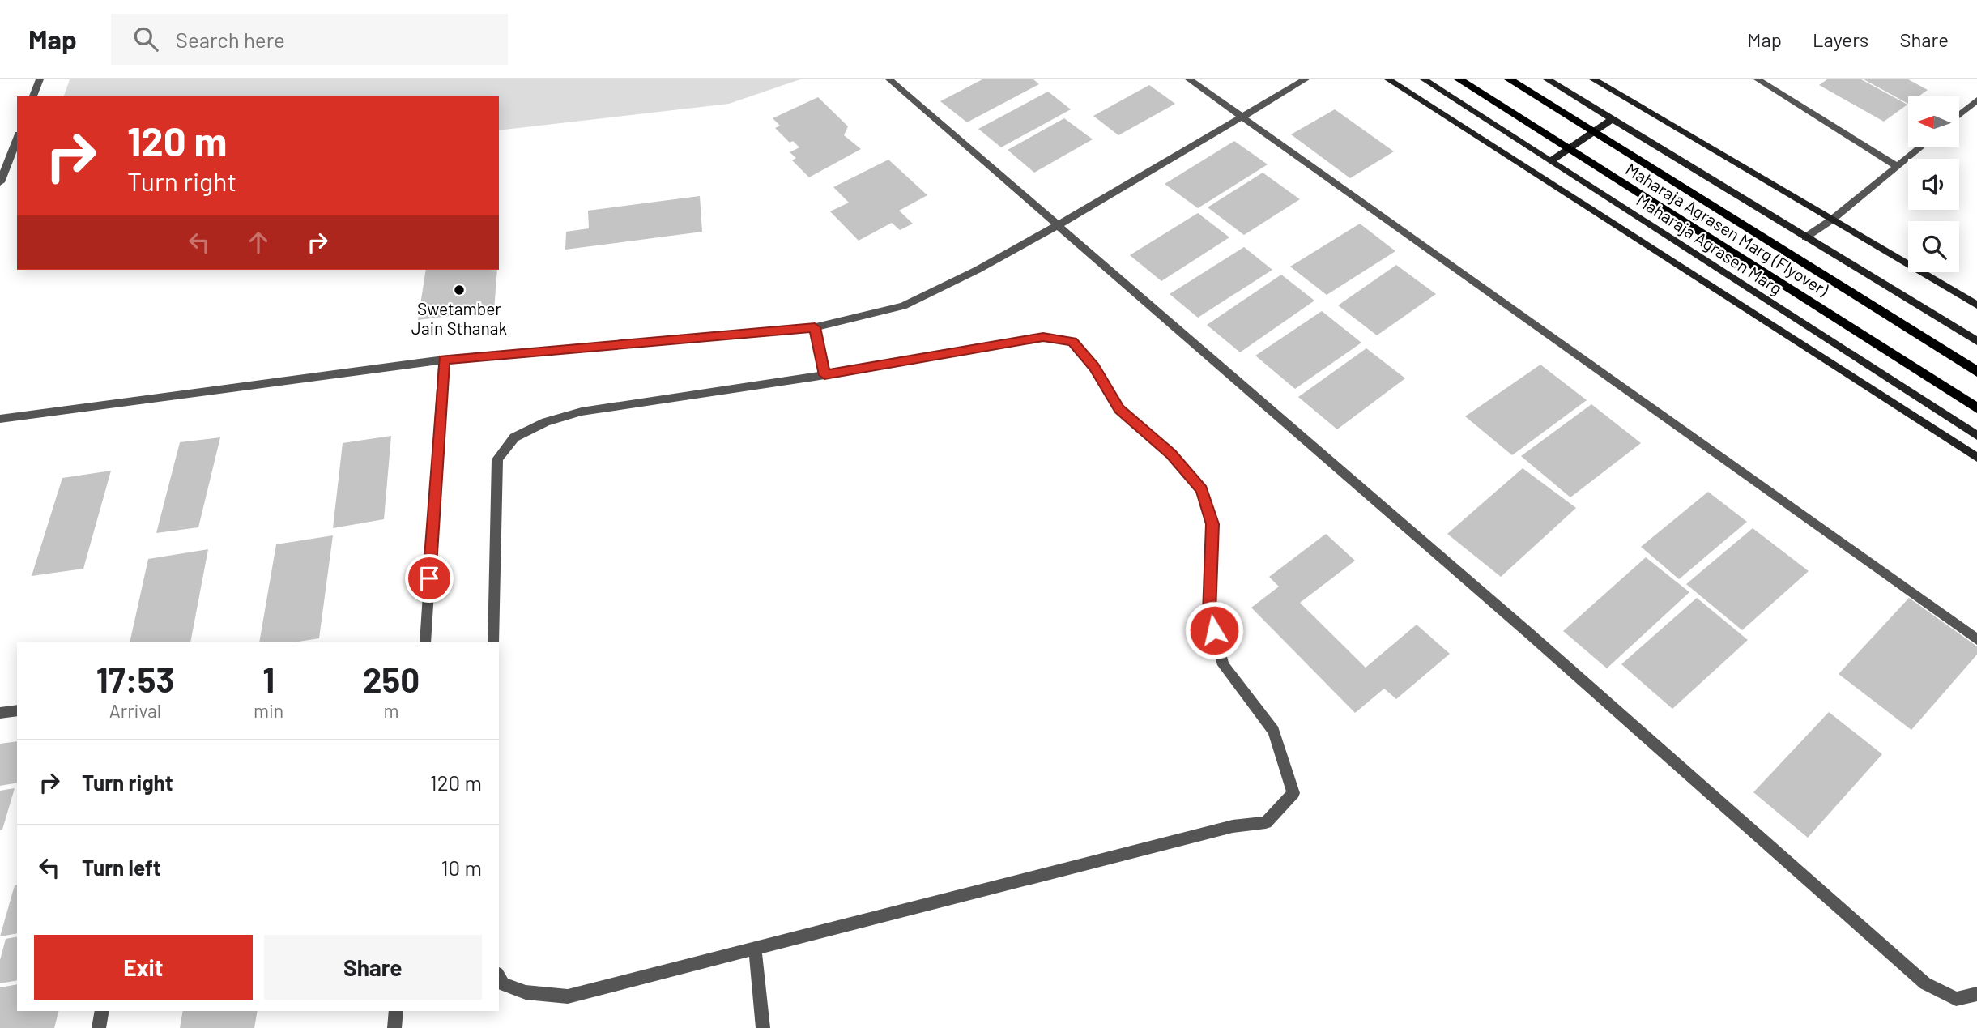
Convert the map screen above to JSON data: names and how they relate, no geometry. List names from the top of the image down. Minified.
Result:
{"streets":{"main road":["Maharaja Agrasen Marg (Flyover)","Maharaja Agrasen Marg"]},"places":["Swetamber Jain Sthanak"],"north":"left","page":{"header":"Map","search":"Search here","nav":["Map","Layers","Share"],"turn":["120 m","Turn right"],"eta":["17:53","Arrival","1","min","250","m"],"list":[{"name":"Turn right","value":"120 m"},{"name":"Turn left","value":"10 m"}],"buttons":["Exit","Share"]}}
